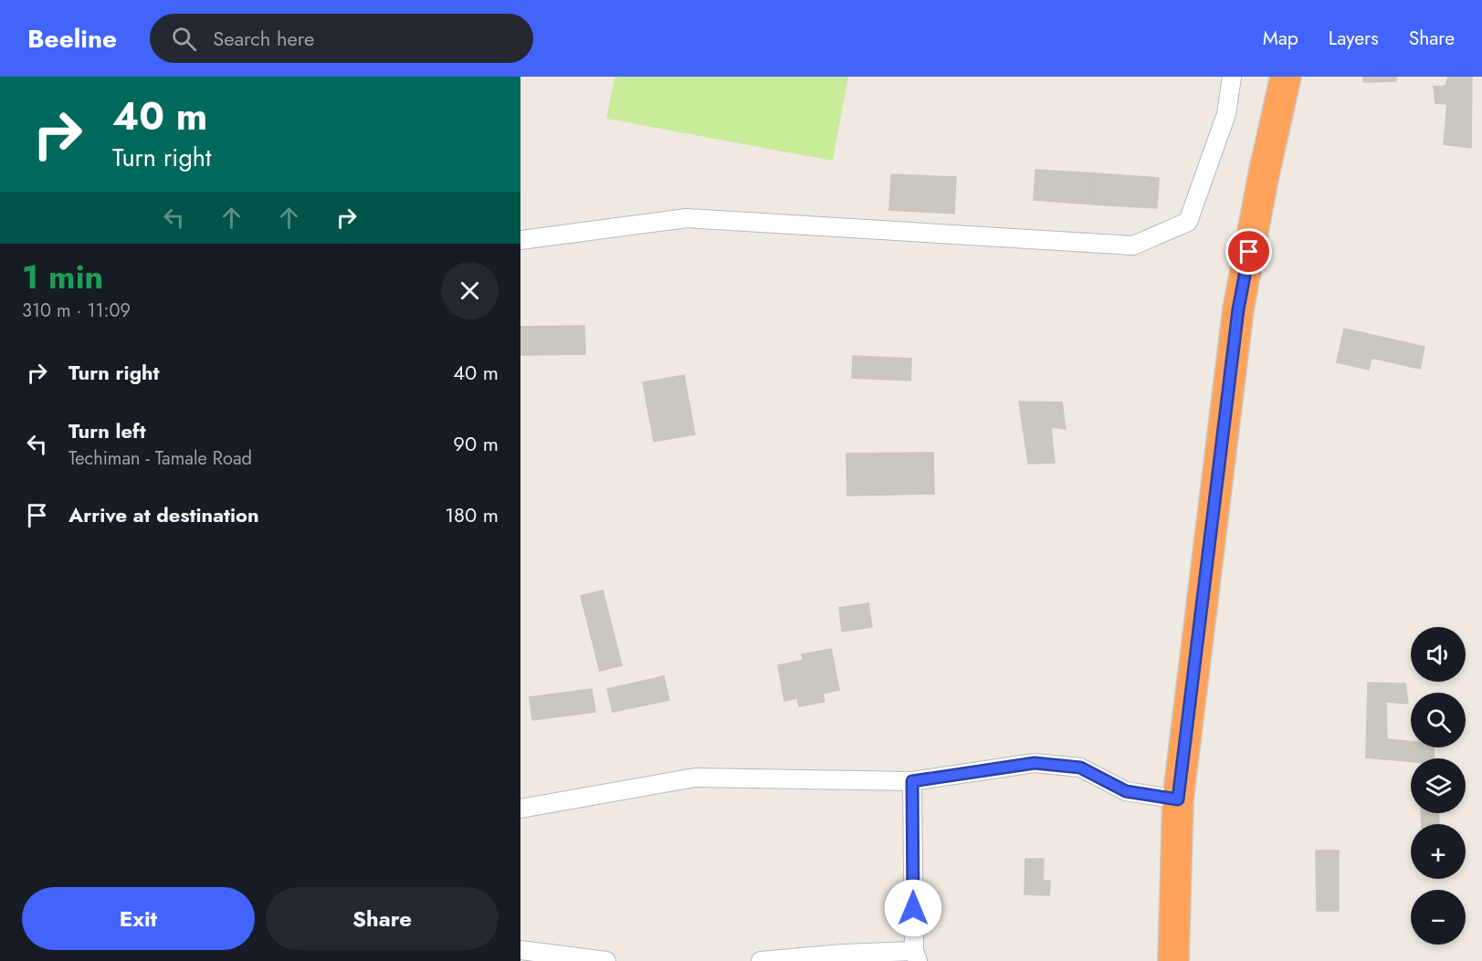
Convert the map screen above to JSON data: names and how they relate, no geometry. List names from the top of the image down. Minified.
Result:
{"page":{"header":"Beeline","search":"Search here","nav":["Map","Layers","Share"],"turn":["40 m","Turn right"],"heading":["1 min","310 m · 11:09"],"list":[{"name":"Turn right","value":"40 m"},{"name":"Turn left","note":"Techiman - Tamale Road","value":"90 m"},{"name":"Arrive at destination","value":"180 m"}],"map_buttons":["+","−"],"buttons":["Exit","Share"]}}
